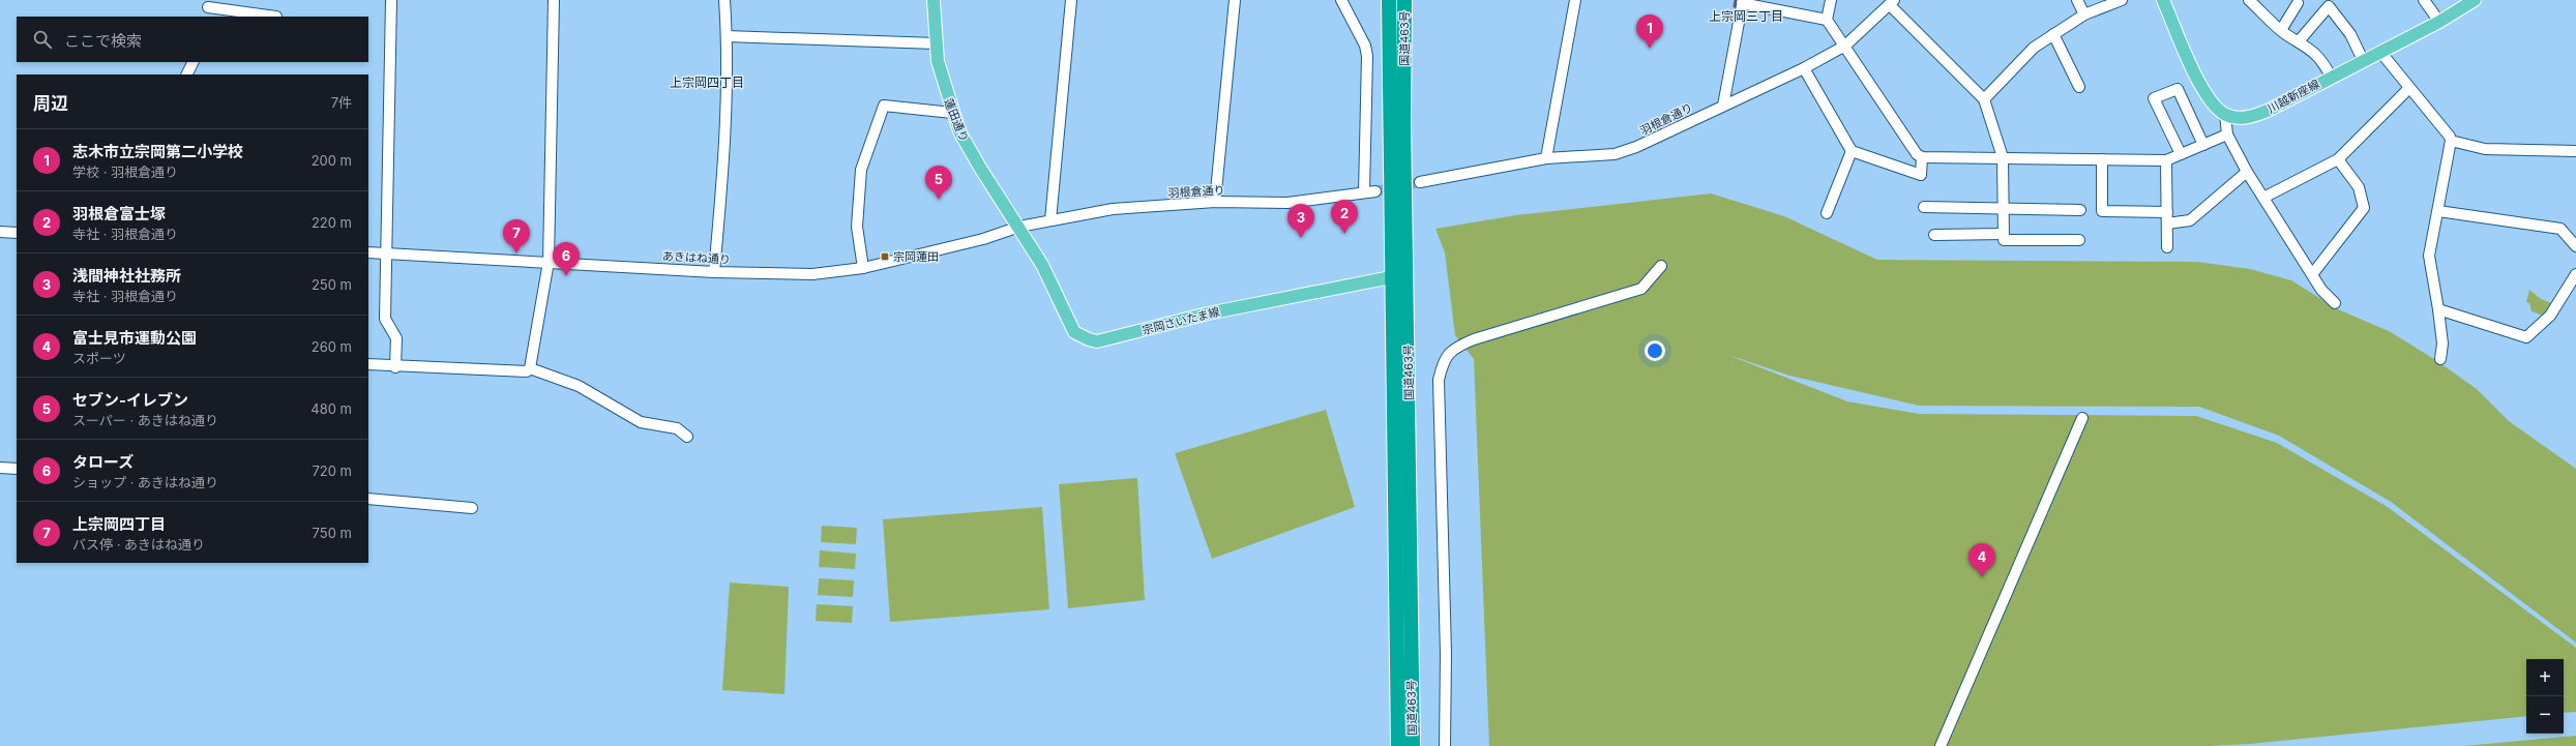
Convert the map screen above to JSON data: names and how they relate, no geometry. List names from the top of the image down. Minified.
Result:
{"streets":{"highway":["国道463号"],"main road":["川越新座線","蓮田通り","宗岡さいたま線"],"street":["羽根倉通り","あきはね通り"]},"crossings":[["国道463号","宗岡さいたま線"],["羽根倉通り","蓮田通り"],["羽根倉通り","あきはね通り"],["羽根倉通り","宗岡さいたま線"],["蓮田通り","あきはね通り"],["蓮田通り","宗岡さいたま線"],["あきはね通り","宗岡さいたま線"]],"districts":["上宗岡三丁目","上宗岡四丁目"],"places":{"transit":["宗岡蓮田"]},"page":{"pins":["1","5","2","3","7","6","4"],"search":"ここで検索","heading":["周辺","7件"],"list":[{"mark":"1","name":"志木市立宗岡第二小学校","note":"学校 · 羽根倉通り","value":"200 m"},{"mark":"2","name":"羽根倉富士塚","note":"寺社 · 羽根倉通り","value":"220 m"},{"mark":"3","name":"浅間神社社務所","note":"寺社 · 羽根倉通り","value":"250 m"},{"mark":"4","name":"富士見市運動公園","note":"スポーツ","value":"260 m"},{"mark":"5","name":"セブン-イレブン","note":"スーパー · あきはね通り","value":"480 m"},{"mark":"6","name":"タローズ","note":"ショップ · あきはね通り","value":"720 m"},{"mark":"7","name":"上宗岡四丁目","note":"バス停 · あきはね通り","value":"750 m"}],"map_buttons":["+","−"]}}
